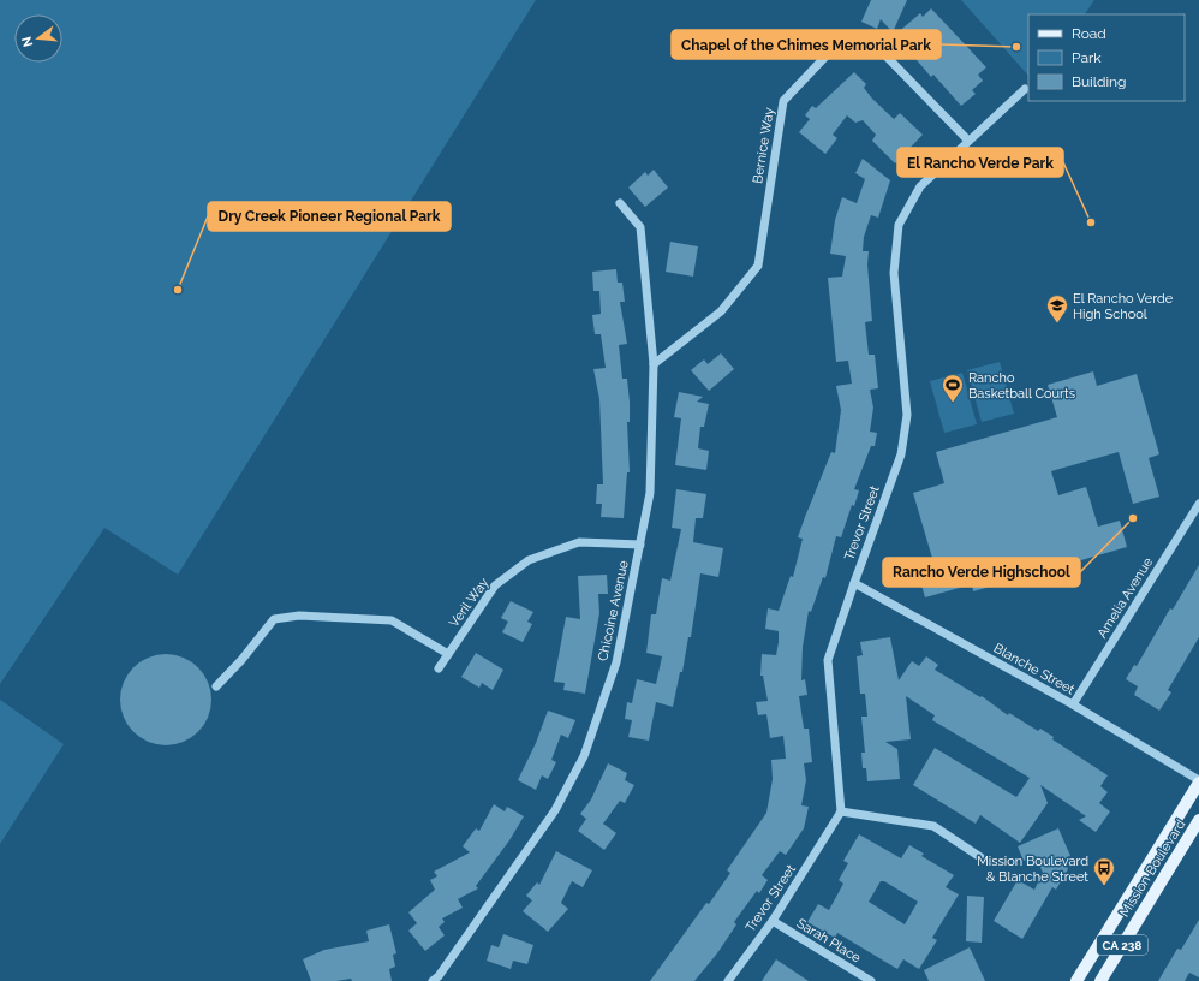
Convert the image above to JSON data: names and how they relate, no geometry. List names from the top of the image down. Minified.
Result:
{"streets":{"main road":["Mission Boulevard","CA 238"],"street":["Bernice Way","Trevor Street","Amelia Avenue","Veril Way","Chicoine Avenue","Blanche Street","Sarah Place"]},"crossings":[["Bernice Way","Trevor Street"],["Bernice Way","Chicoine Avenue"],["Trevor Street","Blanche Street"],["Trevor Street","Sarah Place"],["Amelia Avenue","Blanche Street"],["Veril Way","Chicoine Avenue"],["Blanche Street","Mission Boulevard"]],"places":{"other":["Chapel of the Chimes Memorial Park","El Rancho Verde Park","Dry Creek Pioneer Regional Park","Rancho Verde Highschool"],"school or university":["El Rancho Verde High School"],"sports":["Rancho Basketball Courts"],"bus stop":["Mission Boulevard & Blanche Street"]},"legend":["Road","Park","Building"],"north":"left"}
